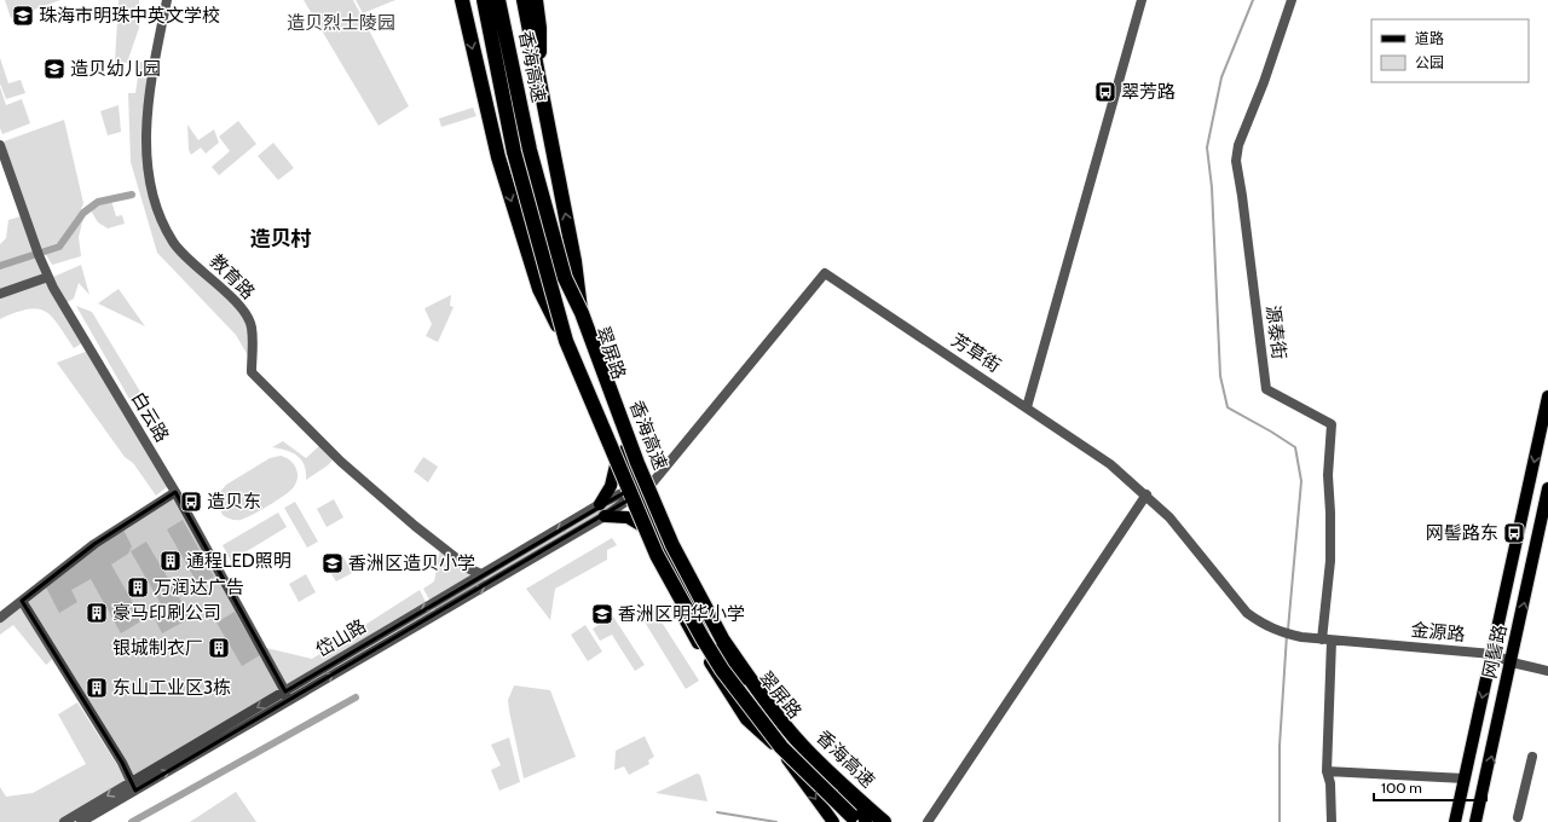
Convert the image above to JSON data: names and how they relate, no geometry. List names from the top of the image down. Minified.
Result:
{"streets":{"highway":["香海高速"],"main road":["翠屏路","网髻路"],"street":["教育路","源泰街","芳草街","白云路","金源路","岱山路"]},"crossings":[["香海高速","翠屏路"],["教育路","岱山路"],["源泰街","芳草街"],["源泰街","金源路"],["翠屏路","芳草街"],["翠屏路","岱山路"],["芳草街","金源路"],["芳草街","岱山路"],["白云路","岱山路"],["金源路","网髻路"]],"districts":["造贝村"],"parks":["造贝烈士陵园"],"places":{"school or university":["珠海市明珠中英文学校","造贝幼儿园","香洲区造贝小学","香洲区明华小学"],"bus stop":["翠芳路","造贝东","网髻路东"],"building":["通程LED照明","万润达广告","豪马印刷公司","银城制衣厂","东山工业区3栋"]},"legend":["道路","公园"],"scale_bar":"100 m"}
